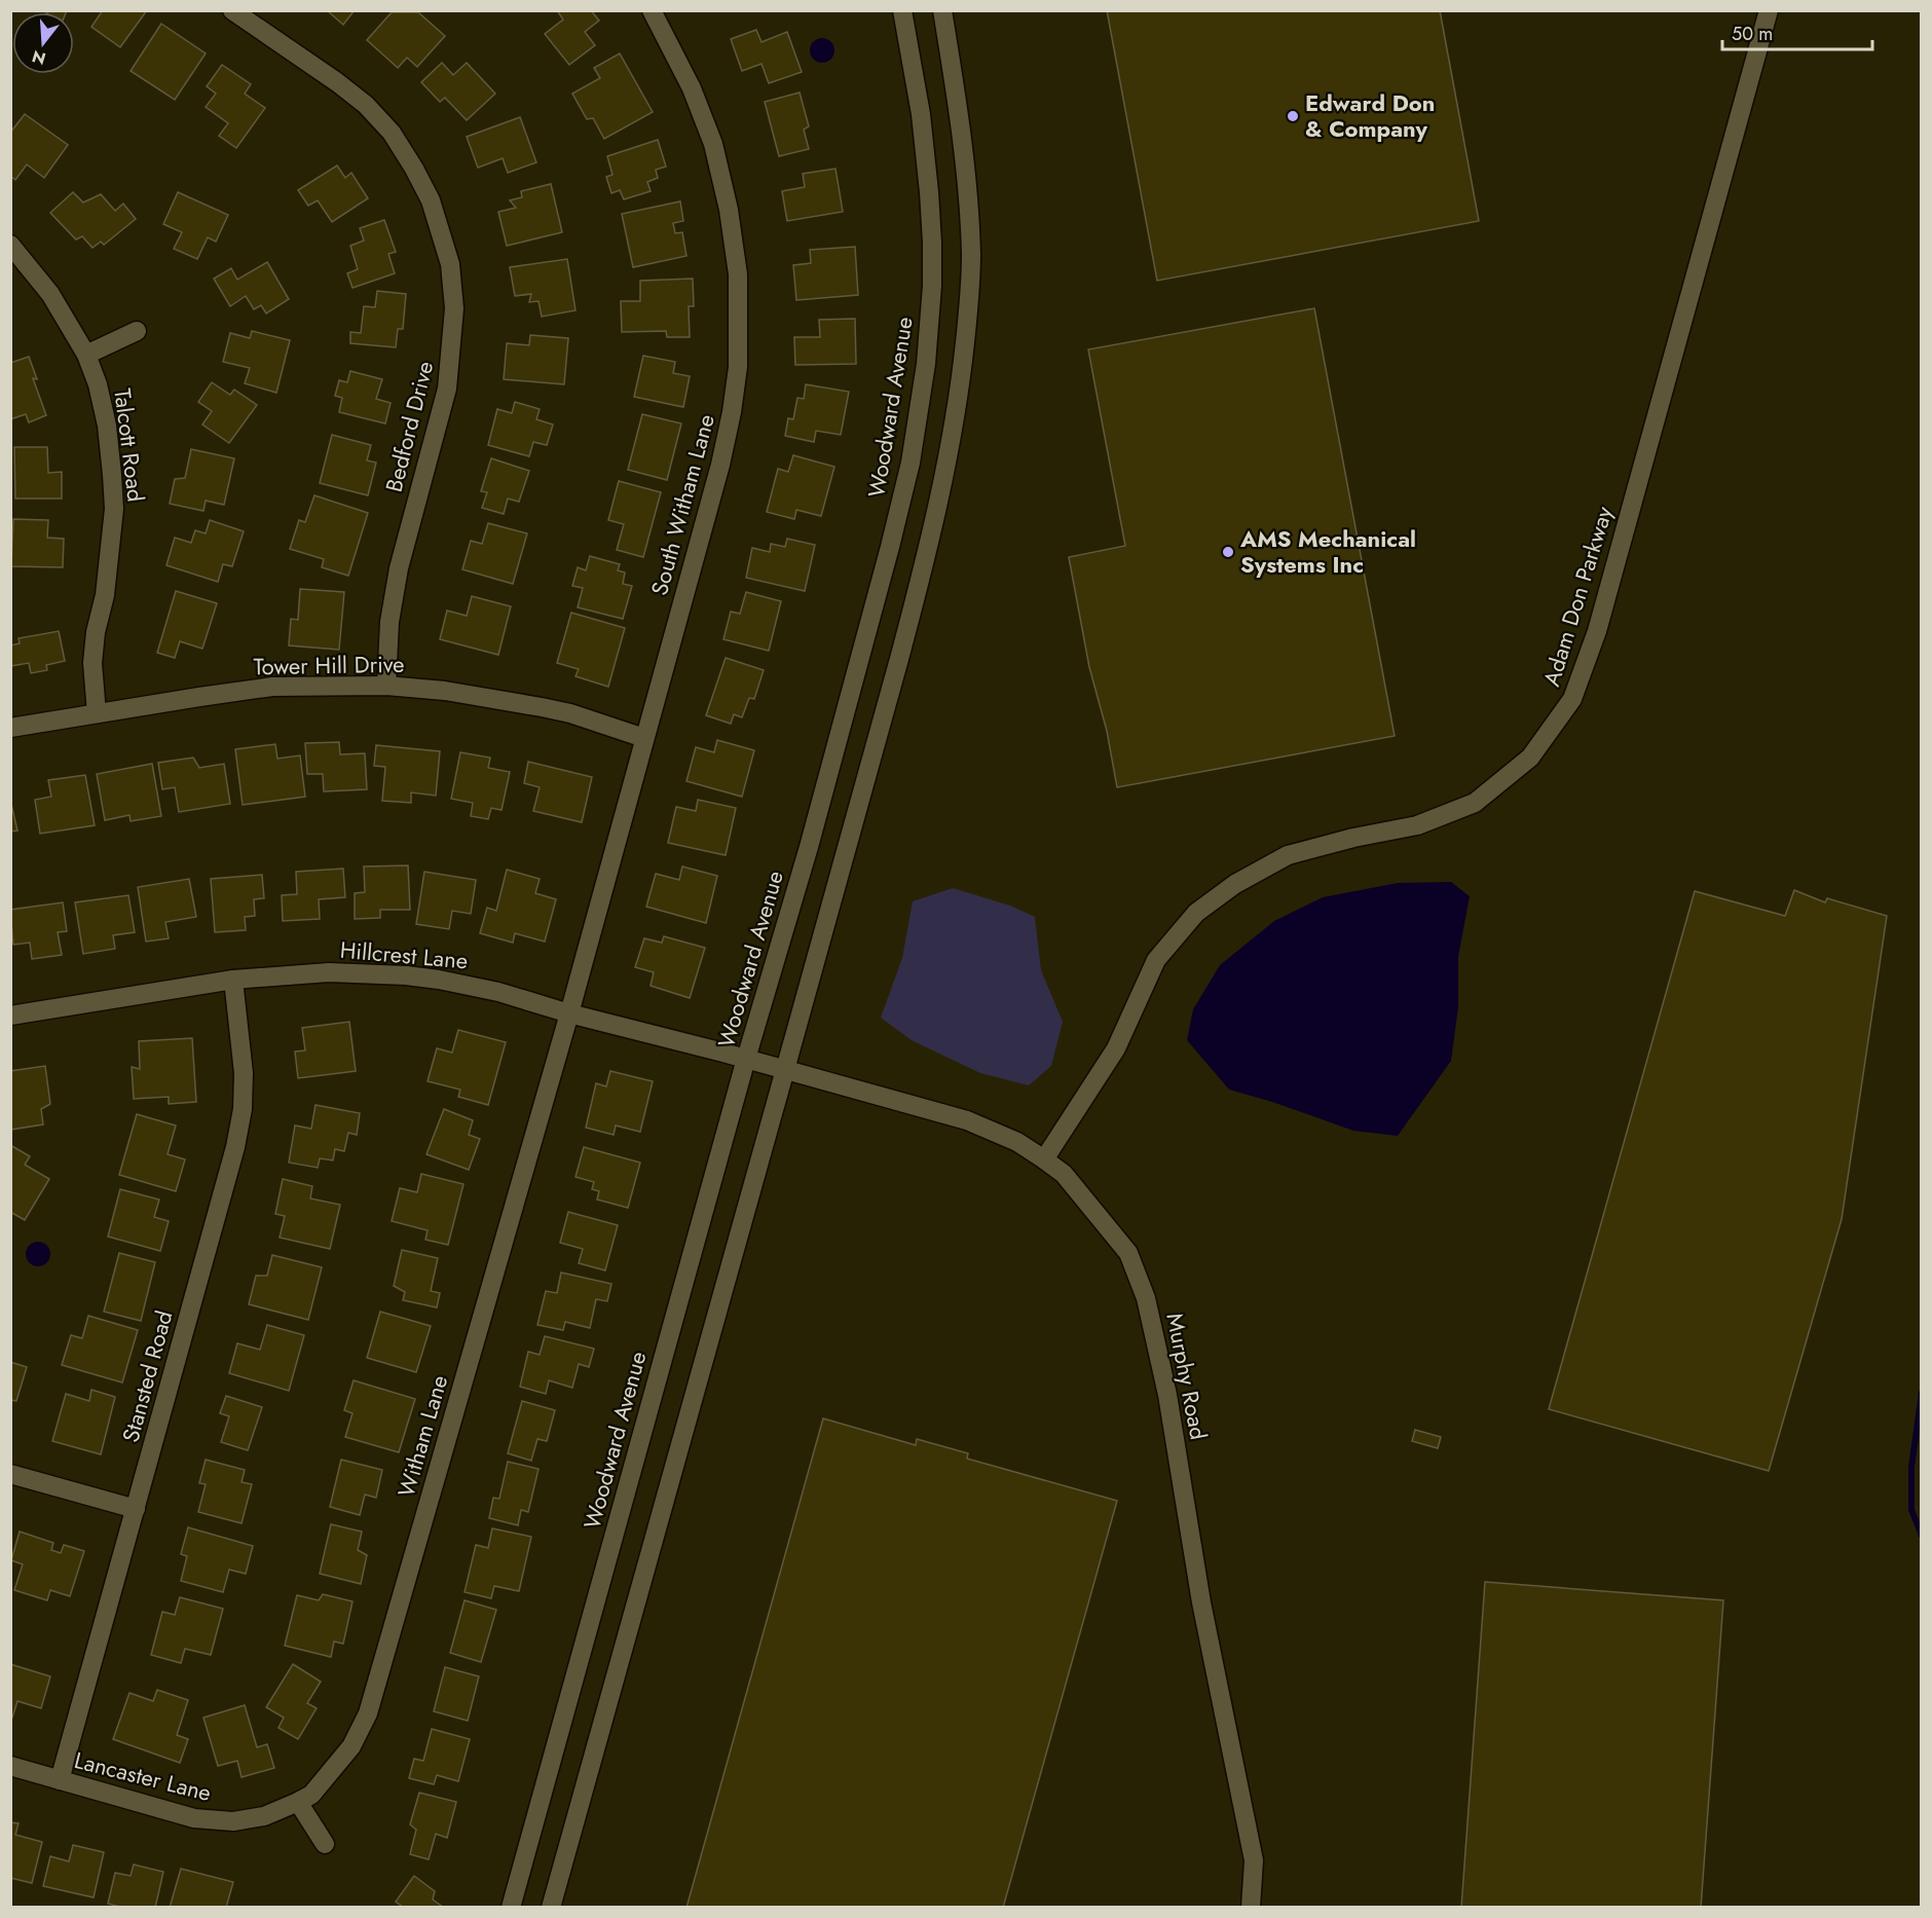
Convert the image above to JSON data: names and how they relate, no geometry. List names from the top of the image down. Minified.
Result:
{"streets":{"street":["Woodward Avenue","Bedford Drive","Talcott Road","South Witham Lane","Adam Don Parkway","Tower Hill Drive","Hillcrest Lane","Stansted Road","Murphy Road","Witham Lane","Lancaster Lane"]},"crossings":[["Woodward Avenue","Hillcrest Lane"],["Bedford Drive","Tower Hill Drive"],["Talcott Road","Tower Hill Drive"],["South Witham Lane","Tower Hill Drive"],["South Witham Lane","Hillcrest Lane"],["South Witham Lane","Witham Lane"],["Adam Don Parkway","Murphy Road"],["Hillcrest Lane","Stansted Road"],["Hillcrest Lane","Murphy Road"],["Hillcrest Lane","Witham Lane"],["Stansted Road","Lancaster Lane"],["Witham Lane","Lancaster Lane"]],"places":["Edward Don & Company","AMS Mechanical Systems Inc"],"scale_bar":"50 m","north":"bottom"}
